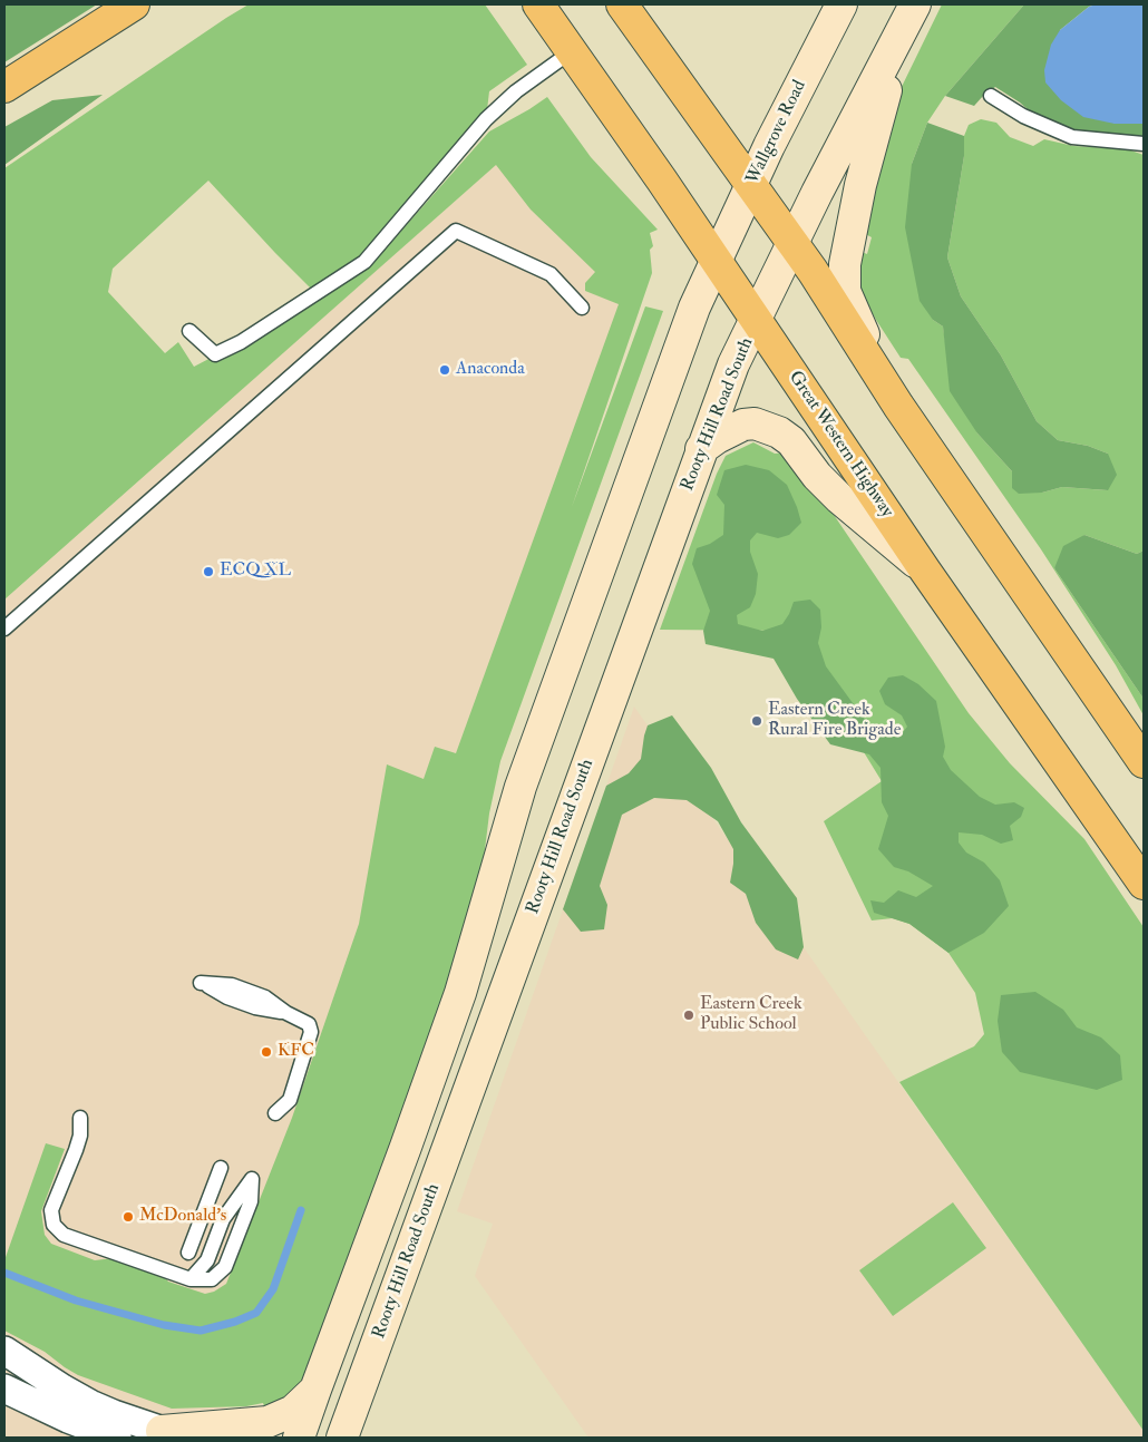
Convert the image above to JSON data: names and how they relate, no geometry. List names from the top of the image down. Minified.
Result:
{"streets":{"highway":["Great Western Highway"],"main road":["Wallgrove Road","Rooty Hill Road South"]},"crossings":[["Wallgrove Road","Great Western Highway"],["Rooty Hill Road South","Great Western Highway"]],"places":["Anaconda","ECQ XL","Eastern Creek Rural Fire Brigade","Eastern Creek Public School","KFC","McDonald's"]}
